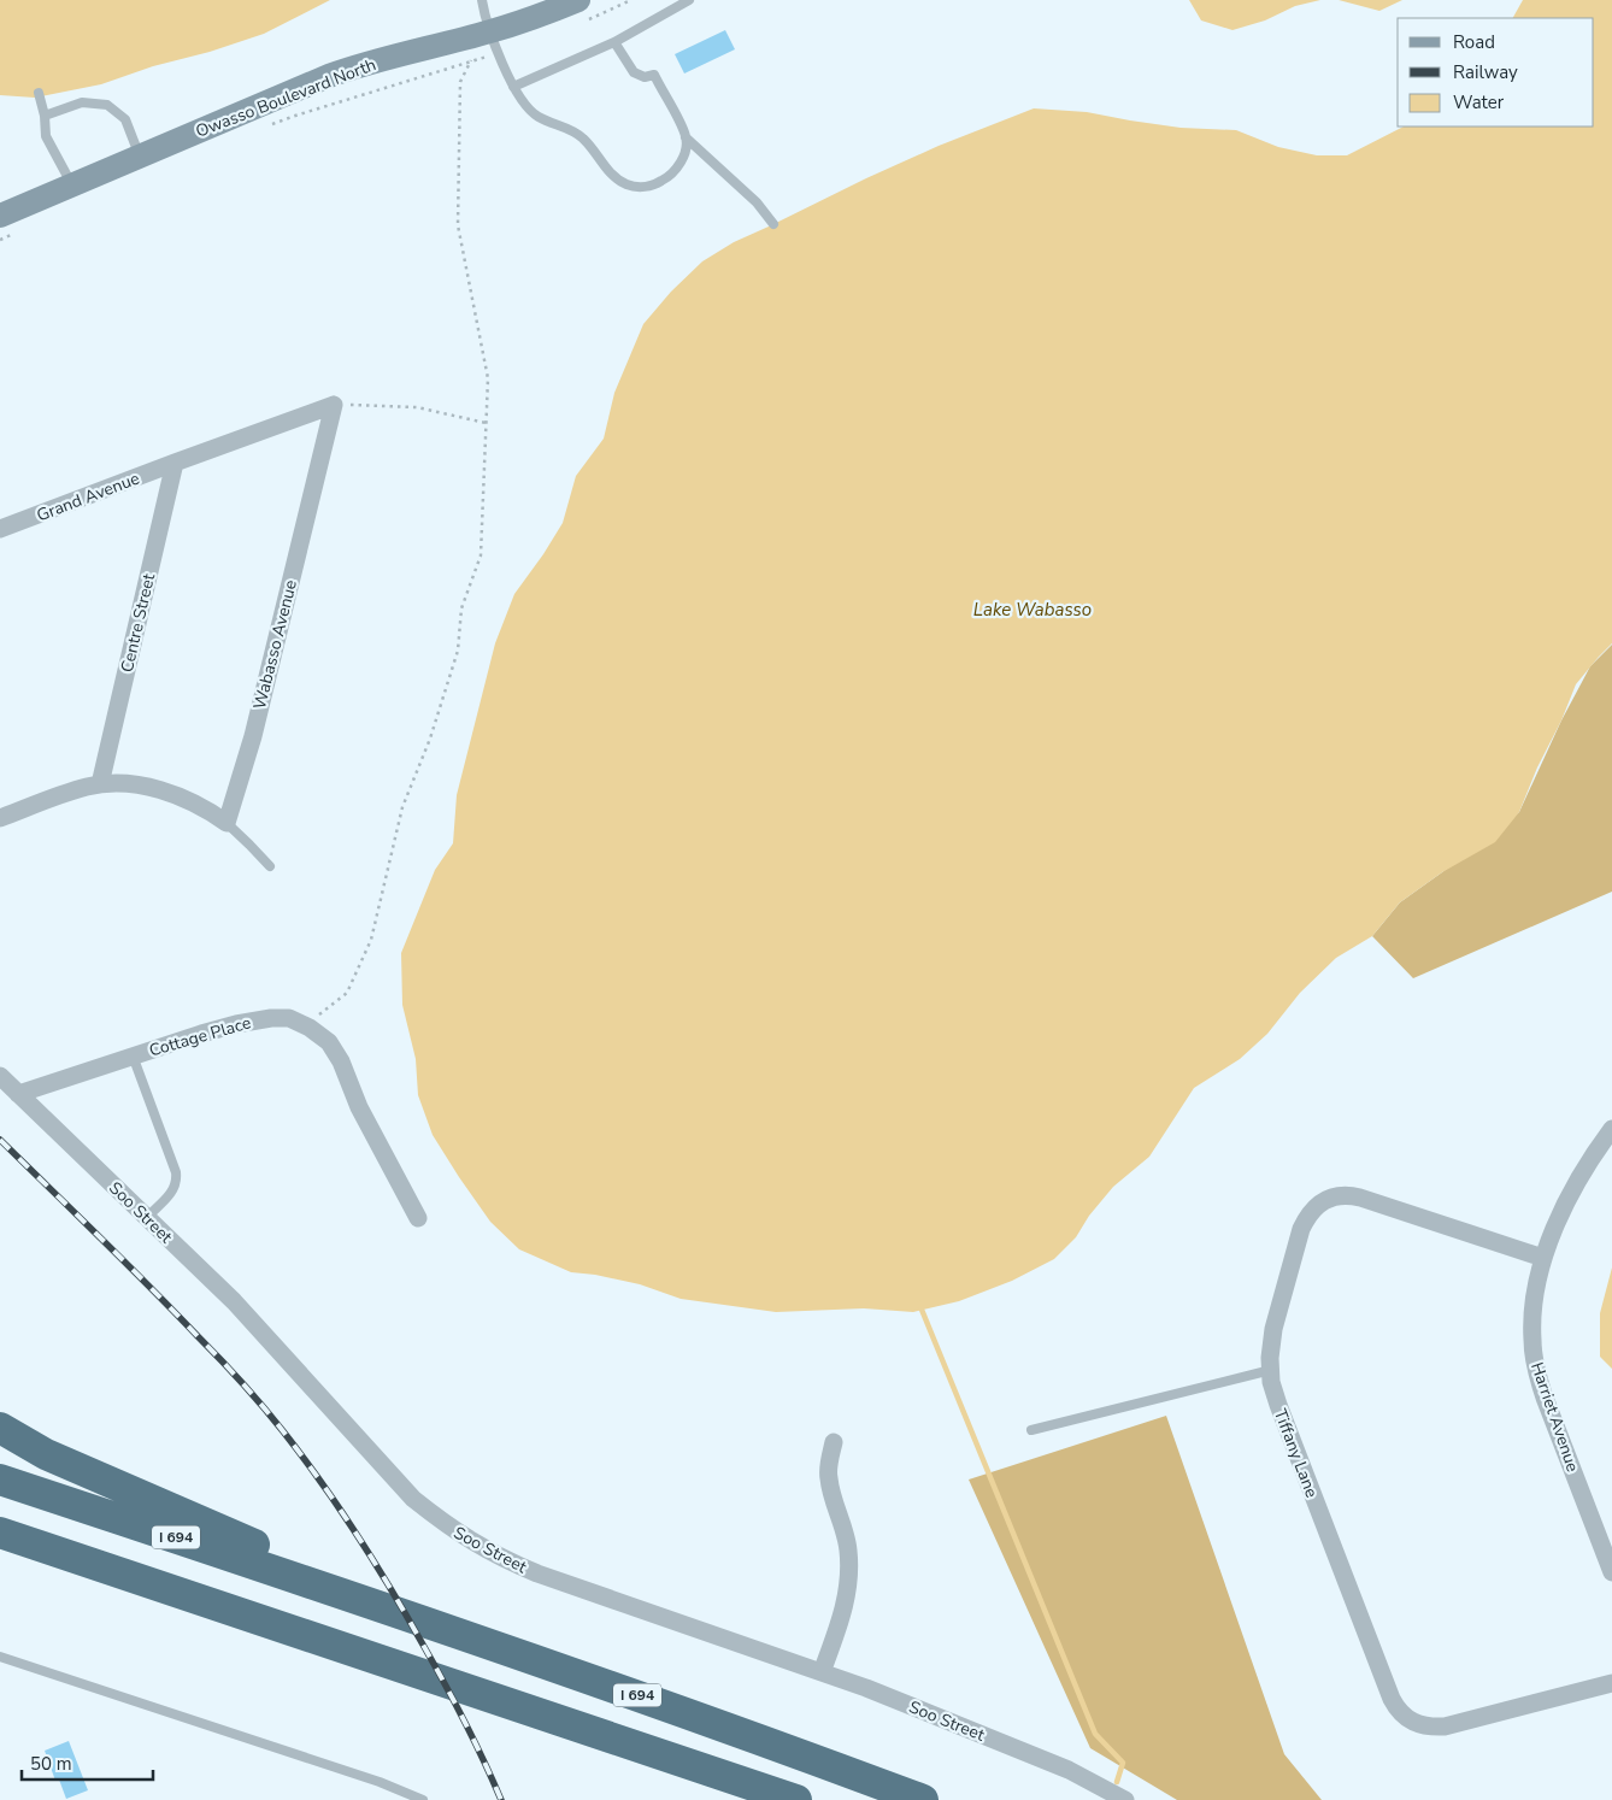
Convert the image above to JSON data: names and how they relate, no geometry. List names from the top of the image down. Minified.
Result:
{"streets":{"highway":["I 694"],"street":["Owasso Boulevard North","Grand Avenue","Centre Street","Wabasso Avenue","Cottage Place","Soo Street","Harriet Avenue","Tiffany Lane"]},"crossings":[["Grand Avenue","Centre Street"],["Grand Avenue","Wabasso Avenue"],["Cottage Place","Soo Street"],["Harriet Avenue","Tiffany Lane"]],"water":["Lake Wabasso"],"legend":["Road","Railway","Water"],"scale_bar":"50 m"}
